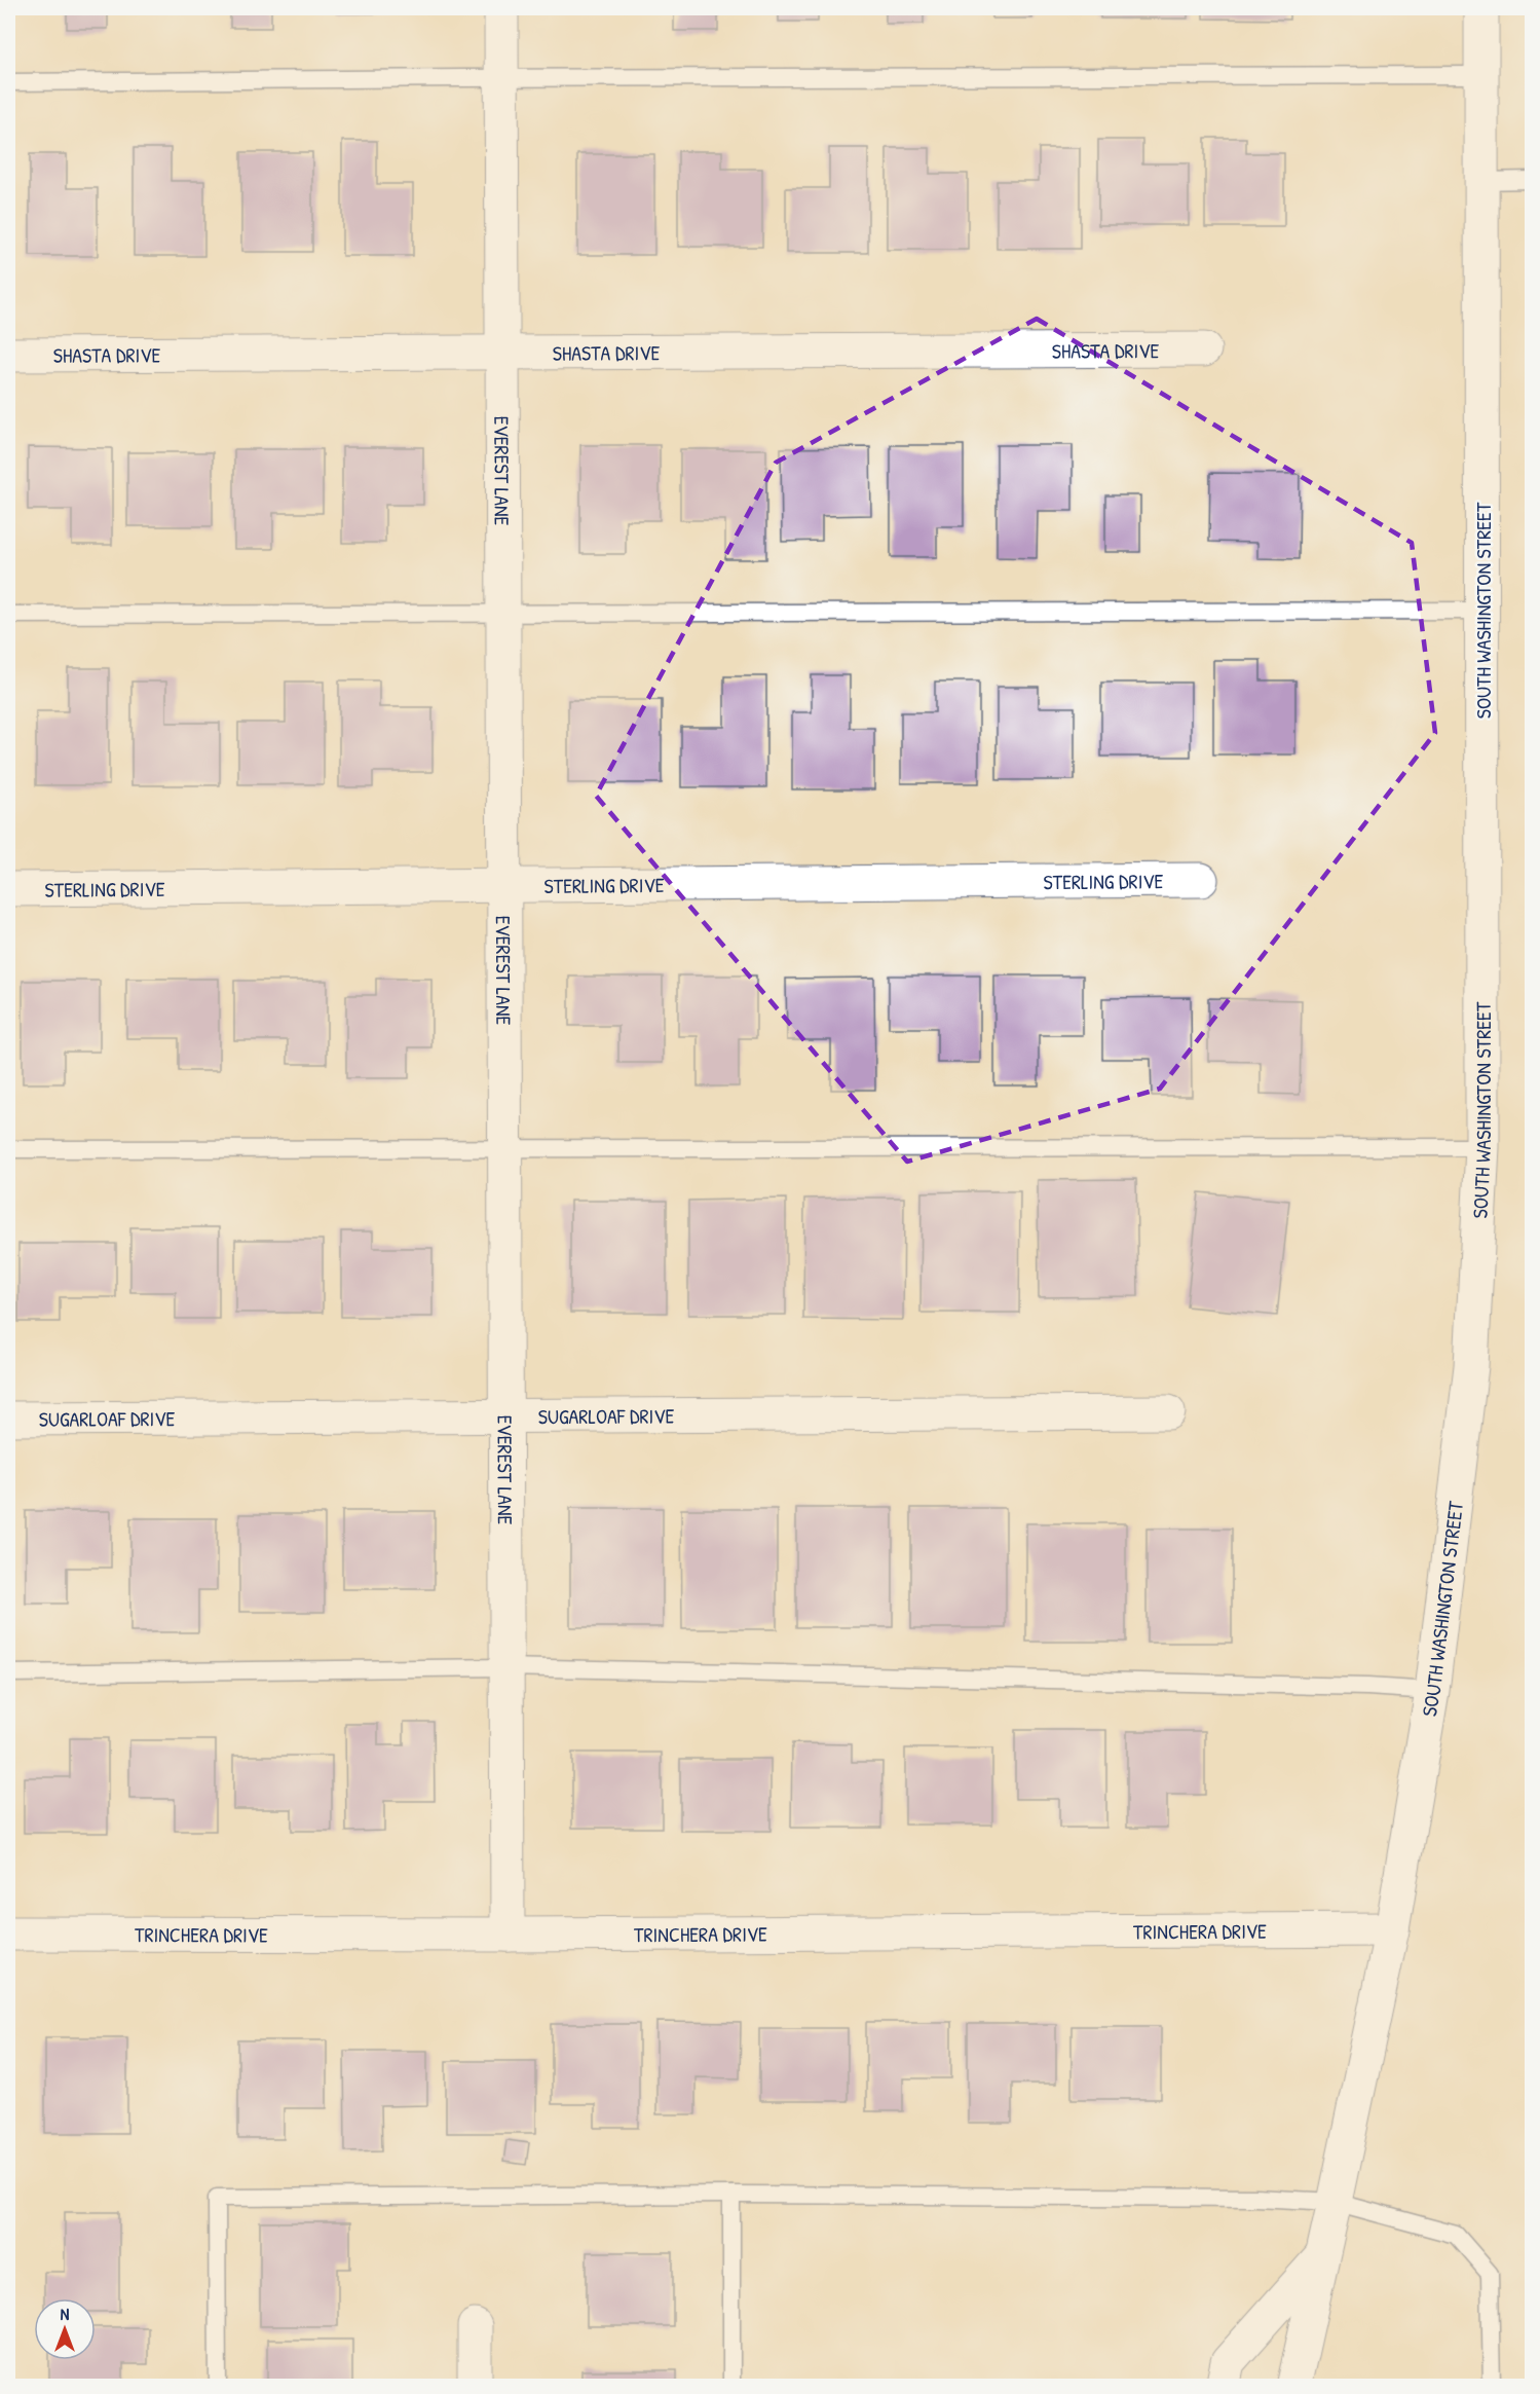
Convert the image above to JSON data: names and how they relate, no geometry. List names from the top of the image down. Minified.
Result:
{"streets":{"street":["SHASTA DRIVE","EVEREST LANE","SOUTH WASHINGTON STREET","STERLING DRIVE","SUGARLOAF DRIVE","TRINCHERA DRIVE"]},"crossings":[["SHASTA DRIVE","EVEREST LANE"],["EVEREST LANE","STERLING DRIVE"],["EVEREST LANE","SUGARLOAF DRIVE"],["EVEREST LANE","TRINCHERA DRIVE"],["SOUTH WASHINGTON STREET","TRINCHERA DRIVE"]],"north":"top"}
